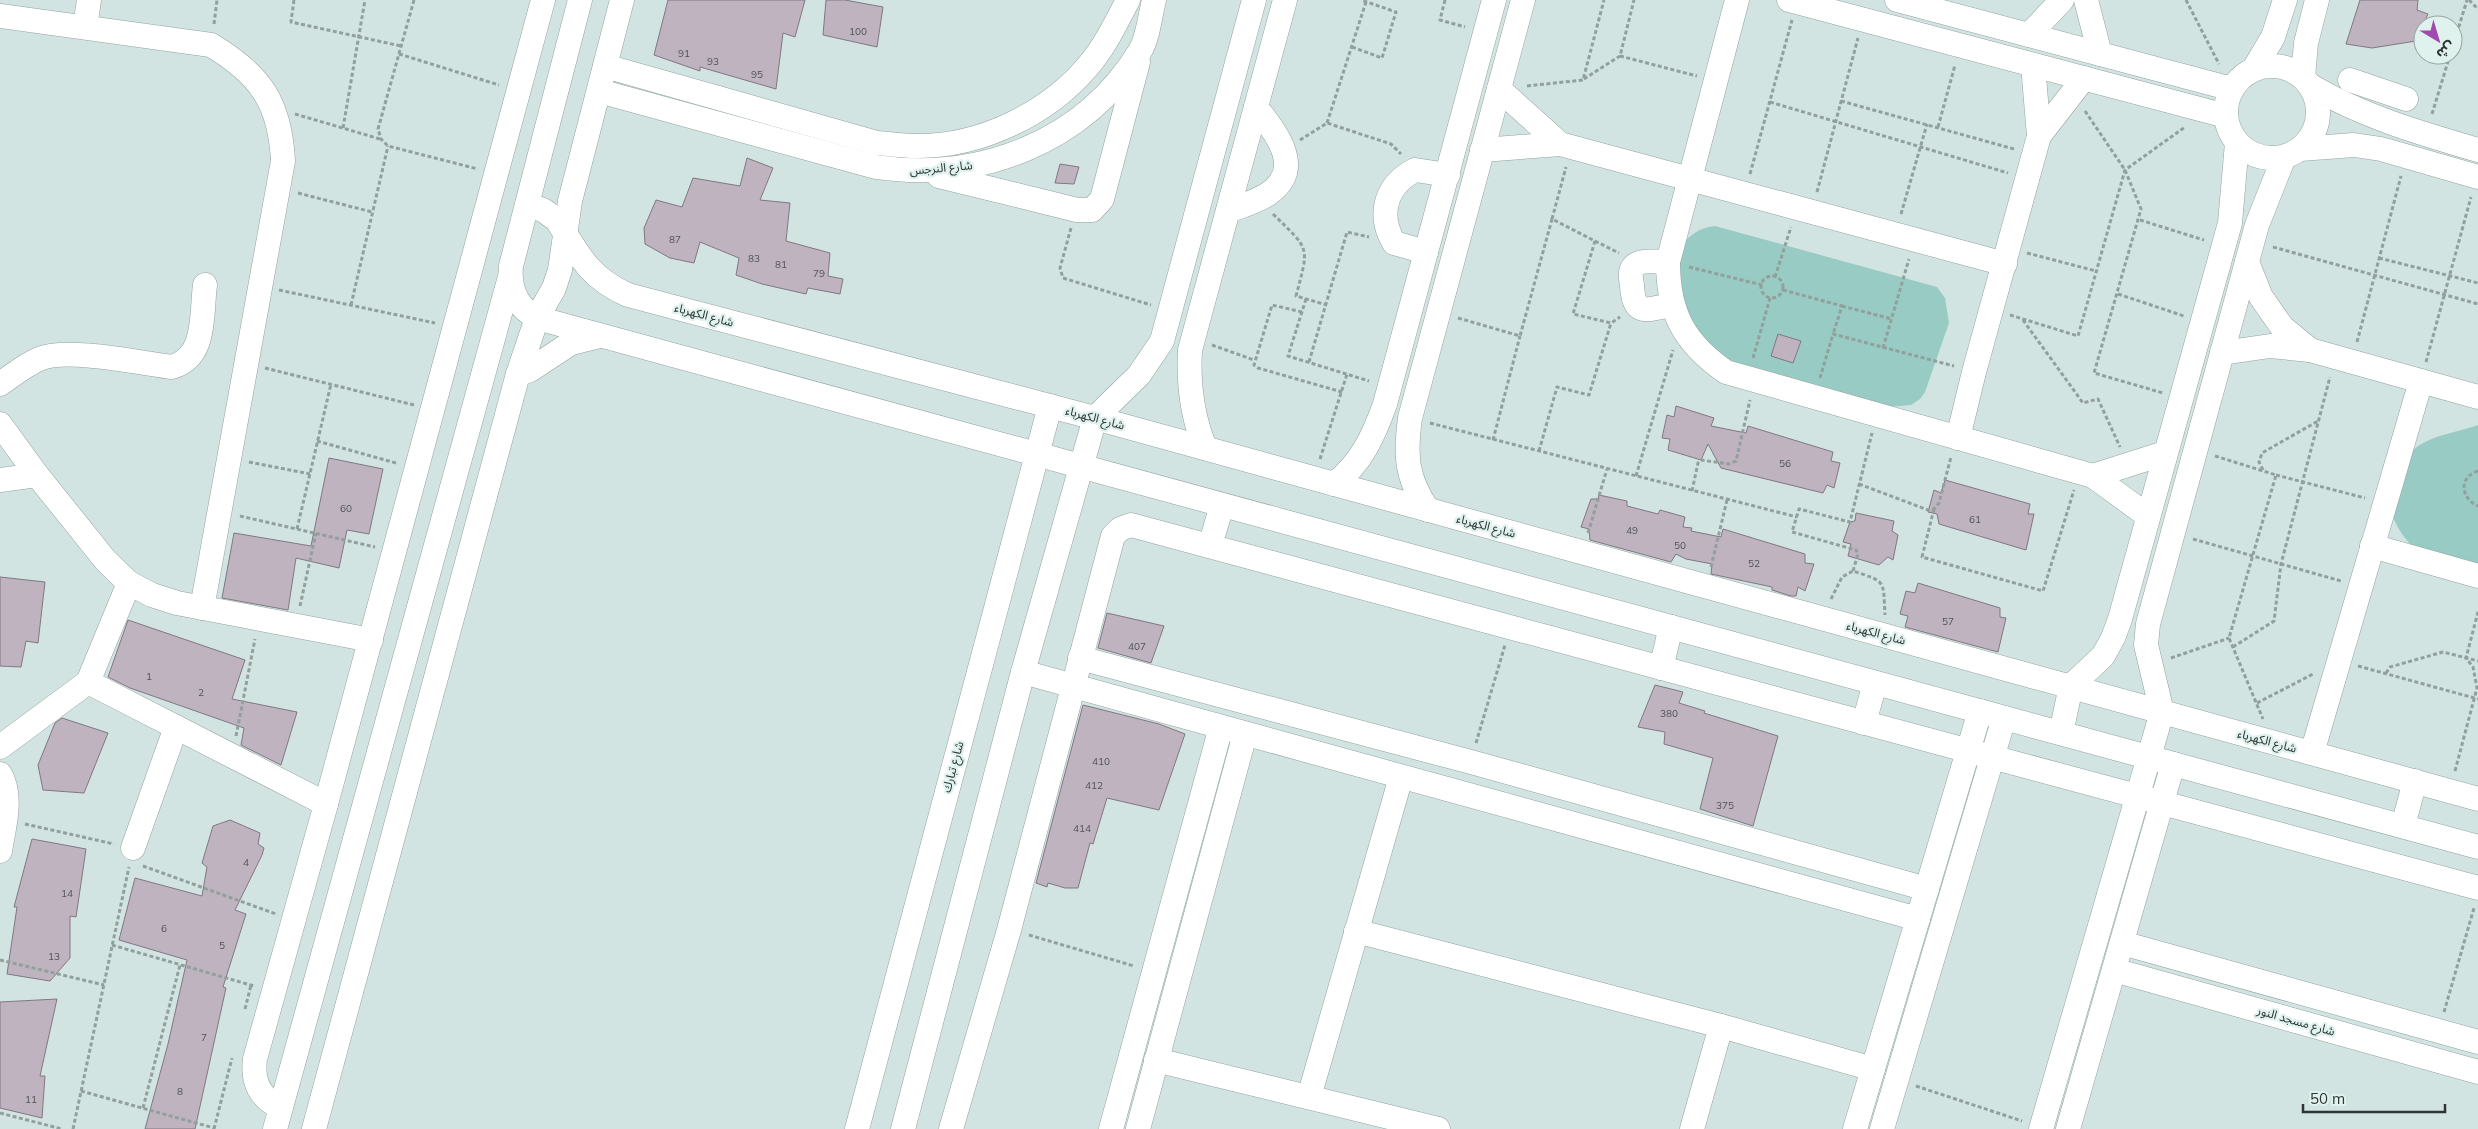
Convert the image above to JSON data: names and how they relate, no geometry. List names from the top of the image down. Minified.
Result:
{"streets":{"street":["شارع النرجس","شارع الكهرباء","شارع تبارك","شارع مسجد النور"]},"crossings":[["شارع الكهرباء","شارع تبارك"]],"house_numbers":["100","91","93","95","87","83","81","79","56","60","61","49","50","52","57","407","1","2","380","410","412","375","414","4","14","6","5","13","7","8","11"],"scale_bar":"50 m","north":"bottom right"}
